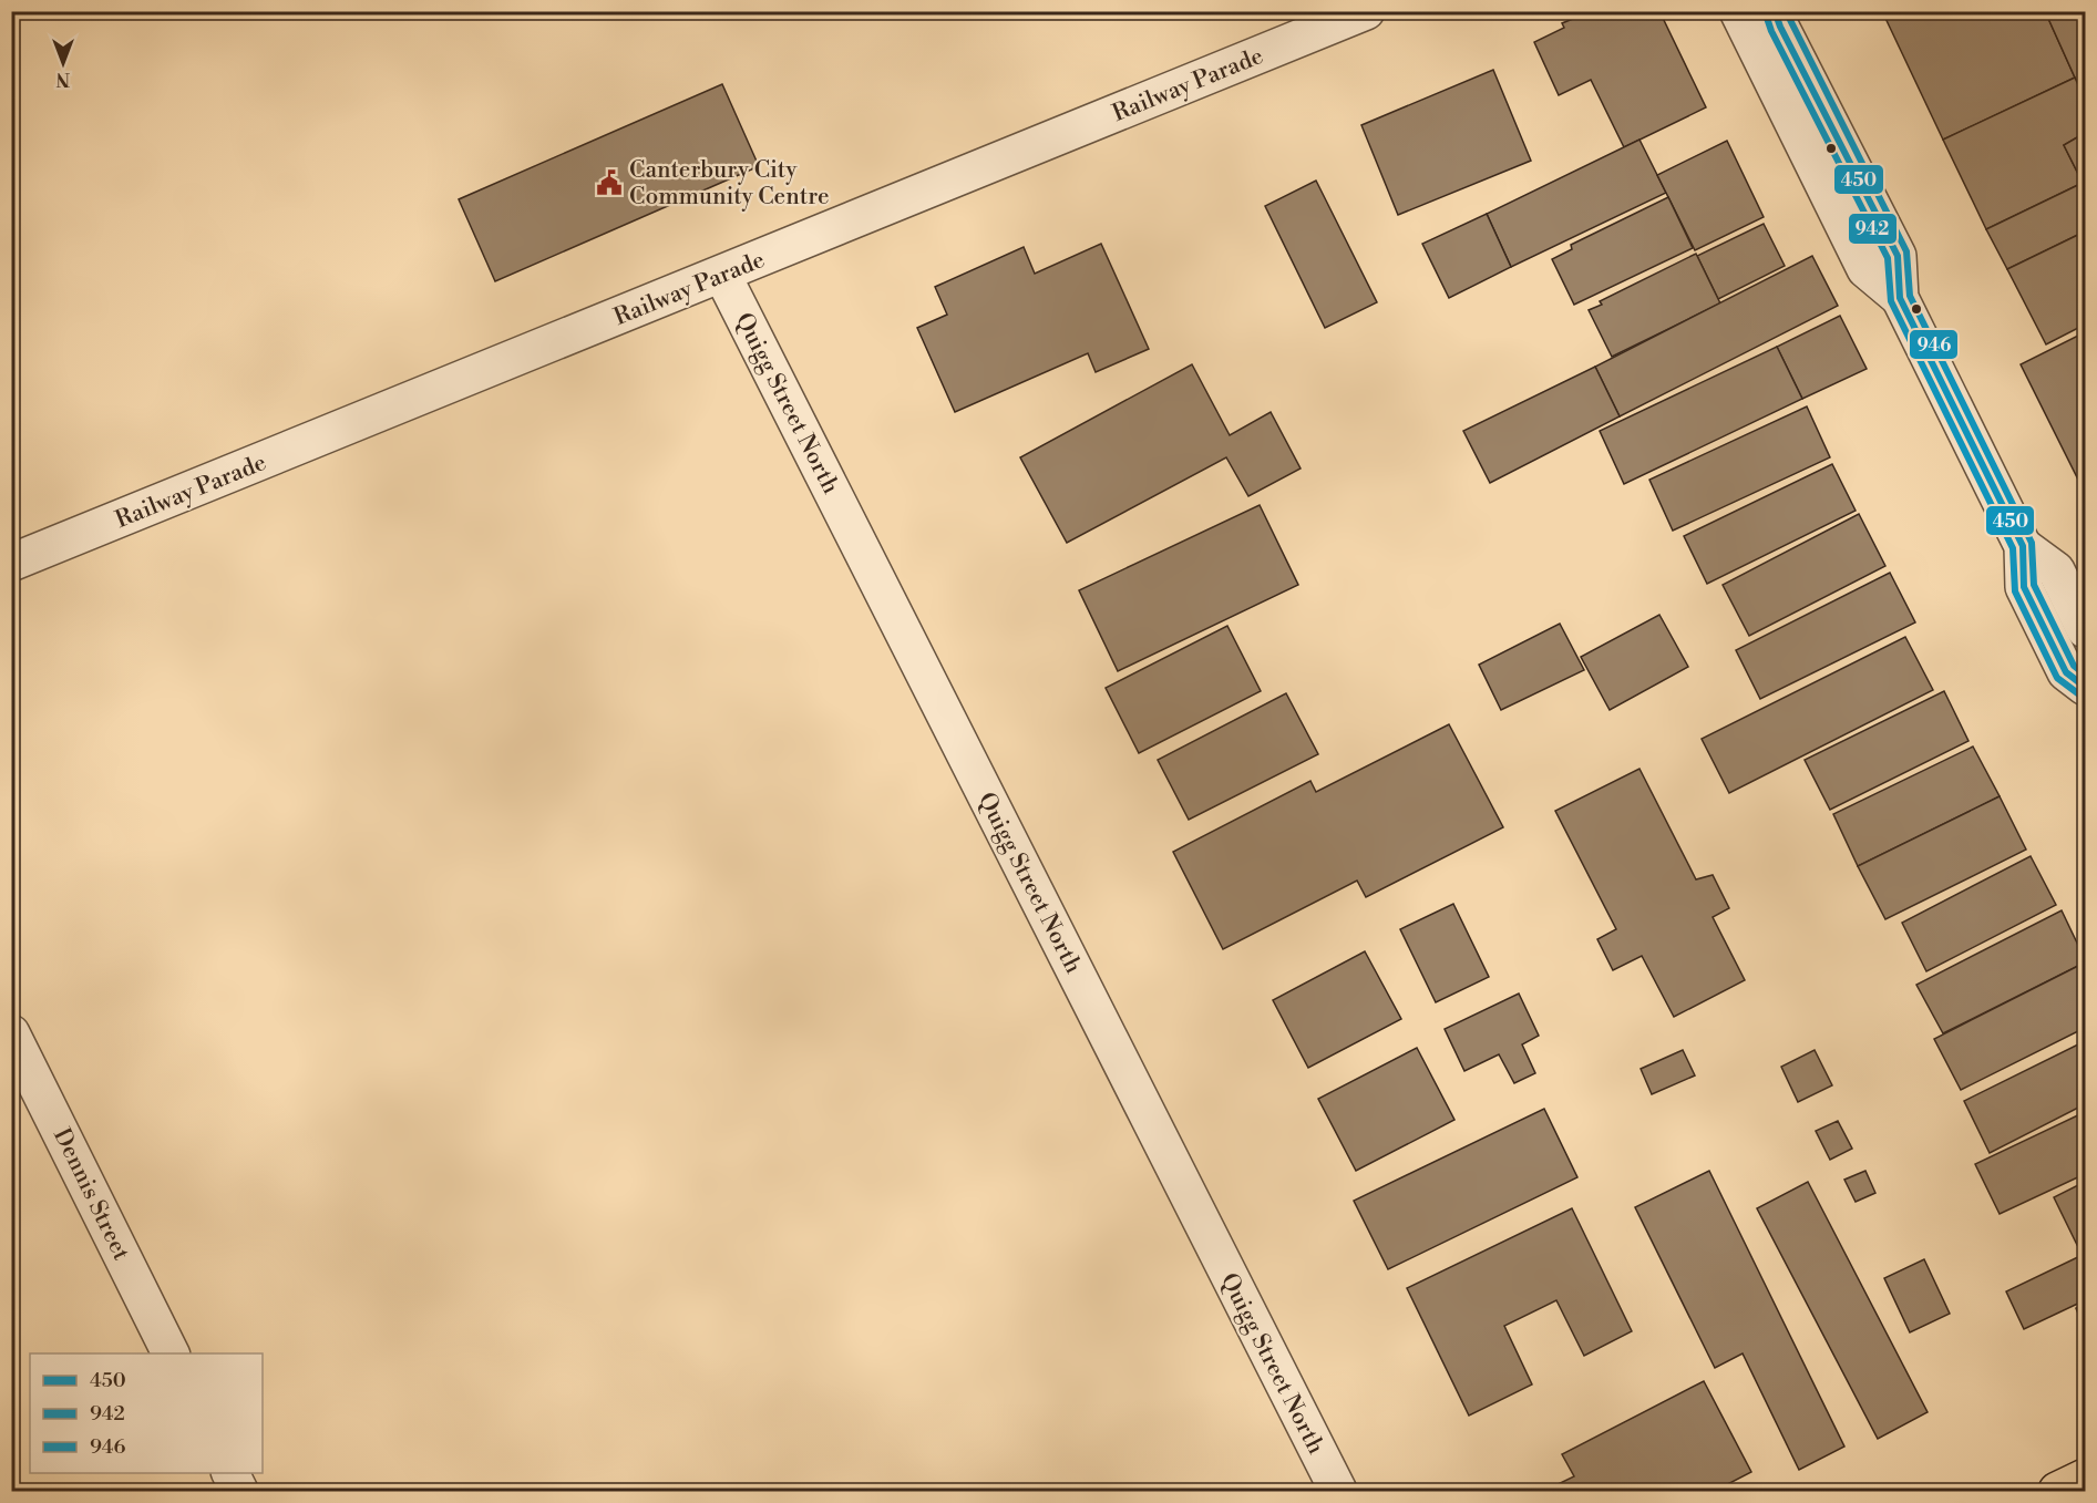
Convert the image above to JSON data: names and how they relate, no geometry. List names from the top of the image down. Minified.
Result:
{"streets":{"street":["Railway Parade","Quigg Street North","Dennis Street"]},"crossings":[["Railway Parade","Quigg Street North"]],"places":{"public building":["Canterbury City Community Centre"]},"lines":["transit line 450","transit line 946","transit line 942"],"legend":["450","942","946"],"north":"bottom"}
